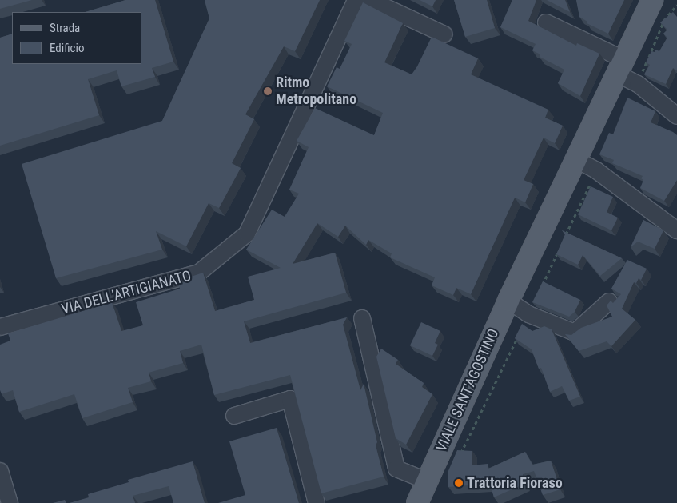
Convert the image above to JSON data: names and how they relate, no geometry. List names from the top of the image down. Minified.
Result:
{"streets":{"main road":["VIALE SANT'AGOSTINO"],"street":["VIA DELL'ARTIGIANATO"]},"places":["Ritmo Metropolitano","Trattoria Fioraso"],"legend":["Strada","Edificio"]}
